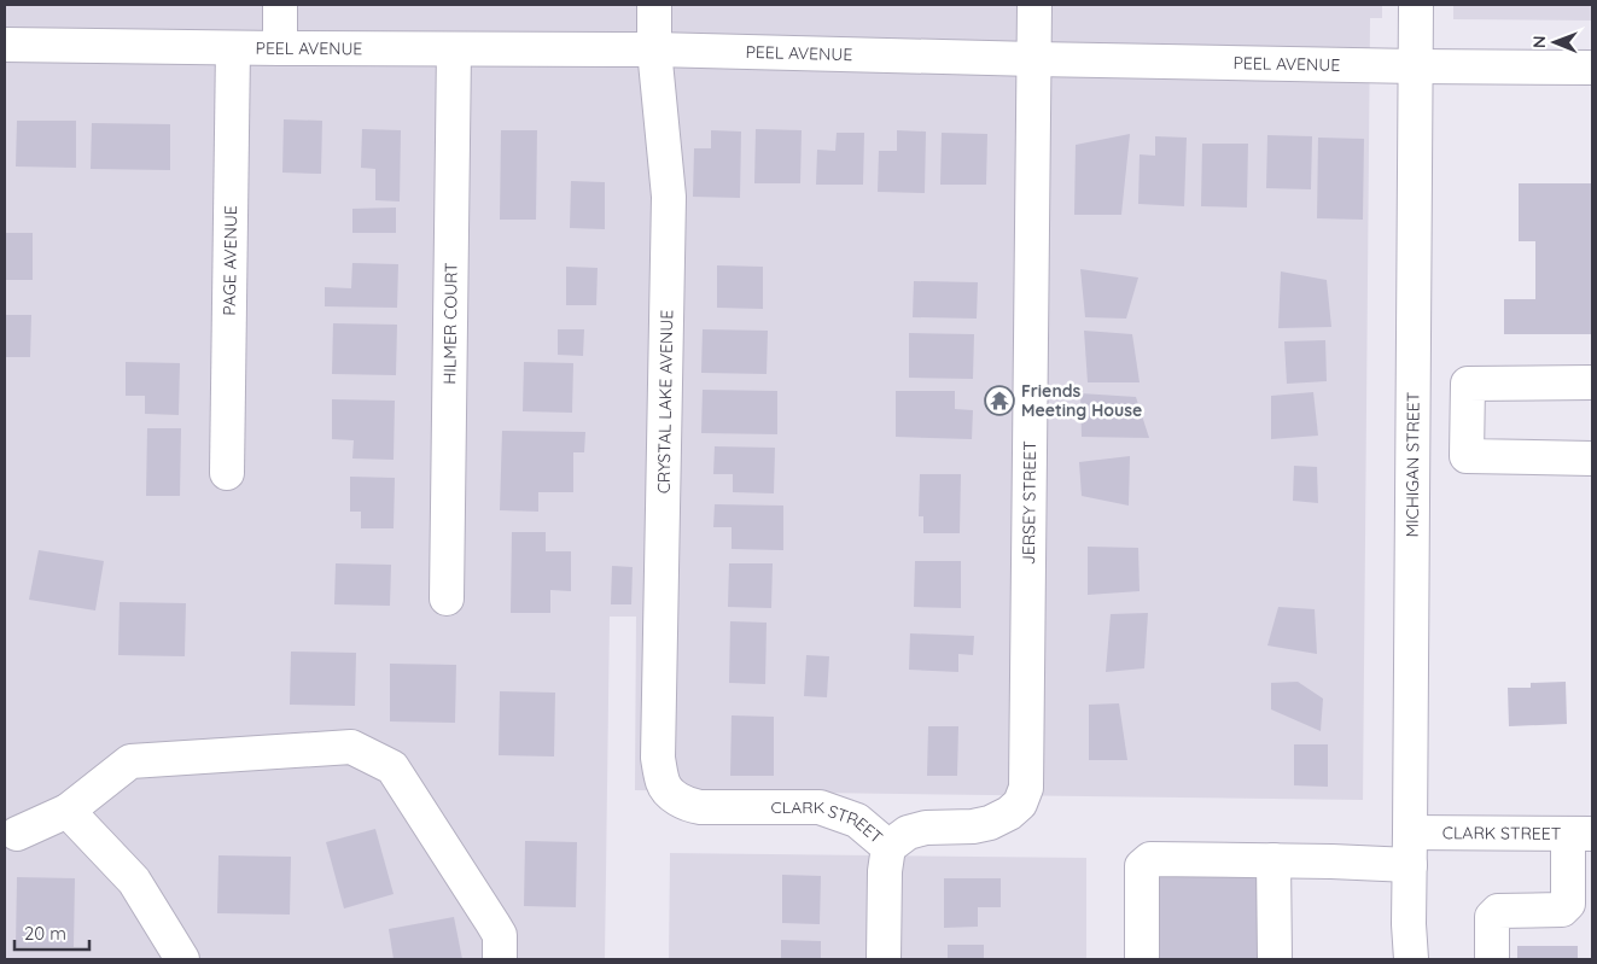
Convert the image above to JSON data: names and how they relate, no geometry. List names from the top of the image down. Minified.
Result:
{"streets":{"street":["PEEL AVENUE","PAGE AVENUE","HILMER COURT","CRYSTAL LAKE AVENUE","MICHIGAN STREET","JERSEY STREET","CLARK STREET"]},"crossings":[["PEEL AVENUE","PAGE AVENUE"],["PEEL AVENUE","HILMER COURT"],["PEEL AVENUE","CRYSTAL LAKE AVENUE"],["PEEL AVENUE","MICHIGAN STREET"],["PEEL AVENUE","JERSEY STREET"],["CRYSTAL LAKE AVENUE","CLARK STREET"],["MICHIGAN STREET","CLARK STREET"],["JERSEY STREET","CLARK STREET"]],"places":{"temple":["Friends Meeting House"]},"scale_bar":"20 m","north":"left"}
